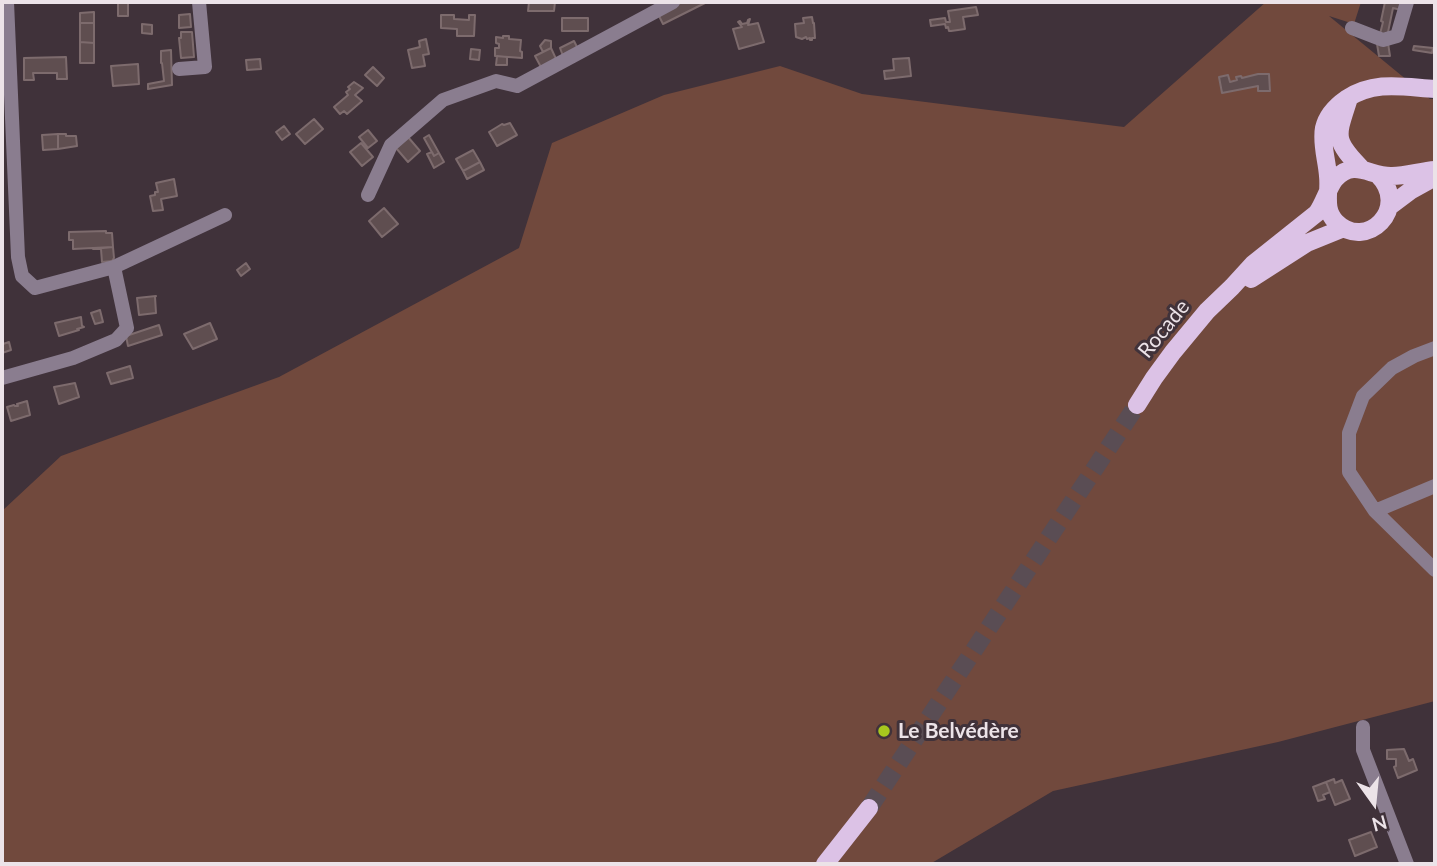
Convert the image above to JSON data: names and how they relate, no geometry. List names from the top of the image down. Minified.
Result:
{"streets":{"main road":["Rocade"]},"places":["Le Belvédère"],"north":"bottom"}
